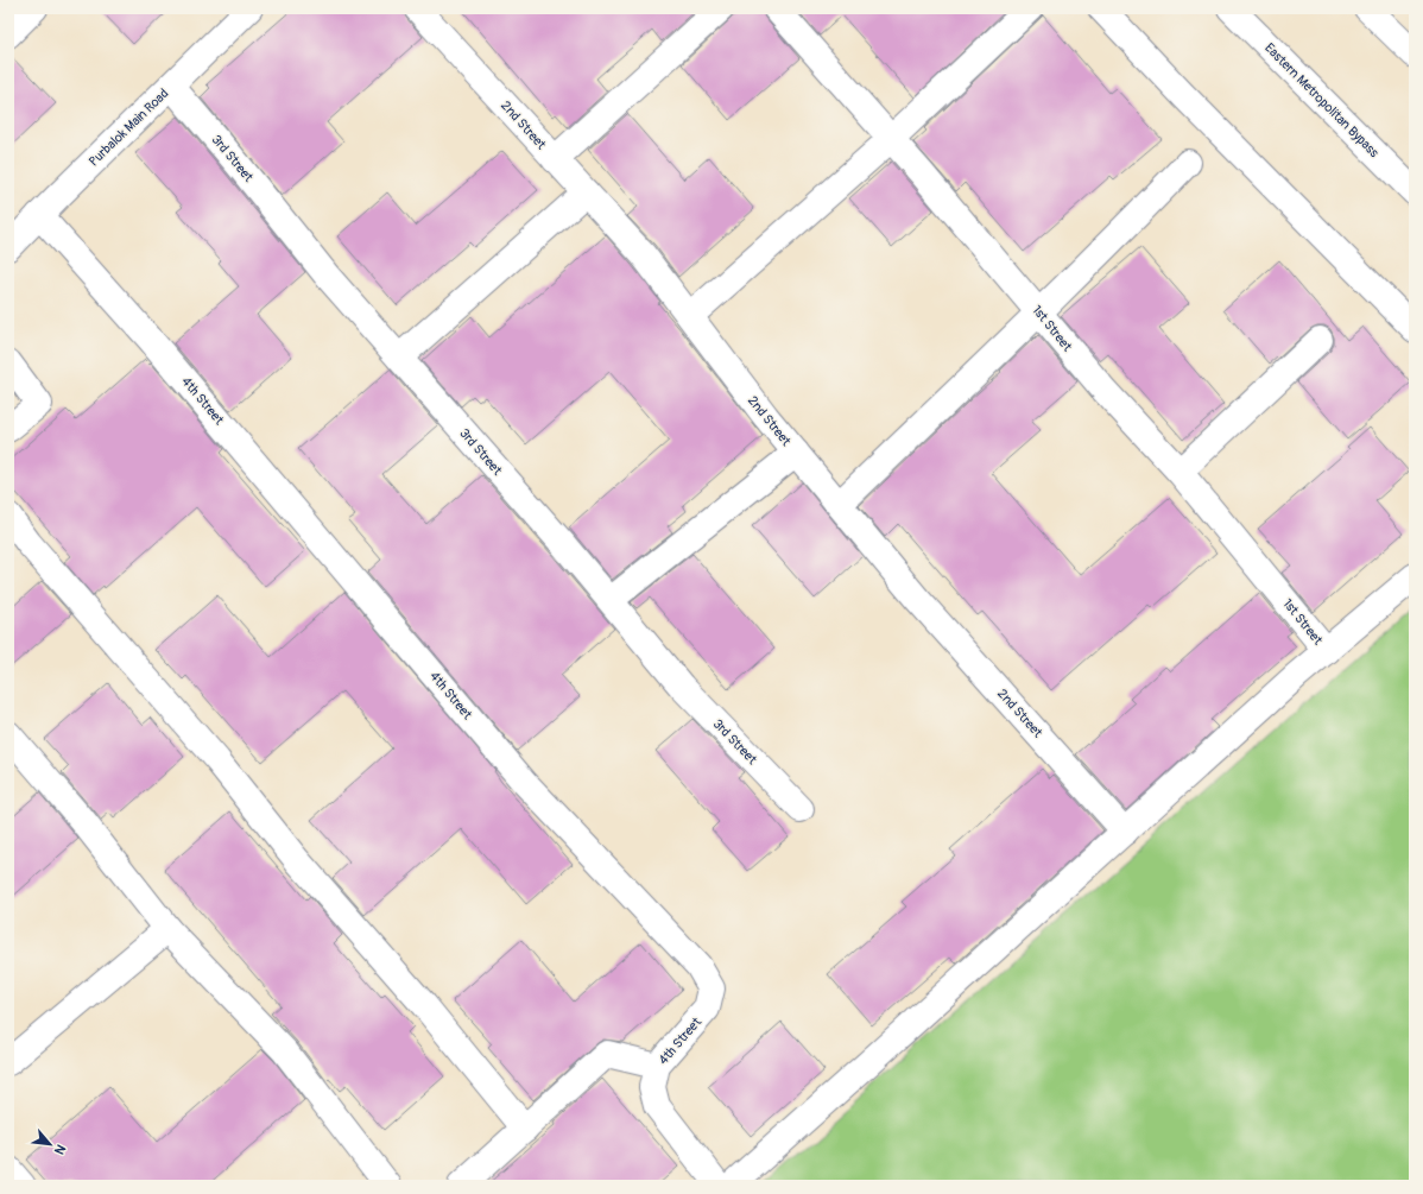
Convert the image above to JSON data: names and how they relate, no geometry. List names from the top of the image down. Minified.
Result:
{"streets":{"street":["Eastern Metropolitan Bypass","2nd Street","Purbalok Main Road","3rd Street","1st Street","4th Street"]},"crossings":[["Purbalok Main Road","3rd Street"],["Purbalok Main Road","4th Street"]],"north":"bottom right"}
